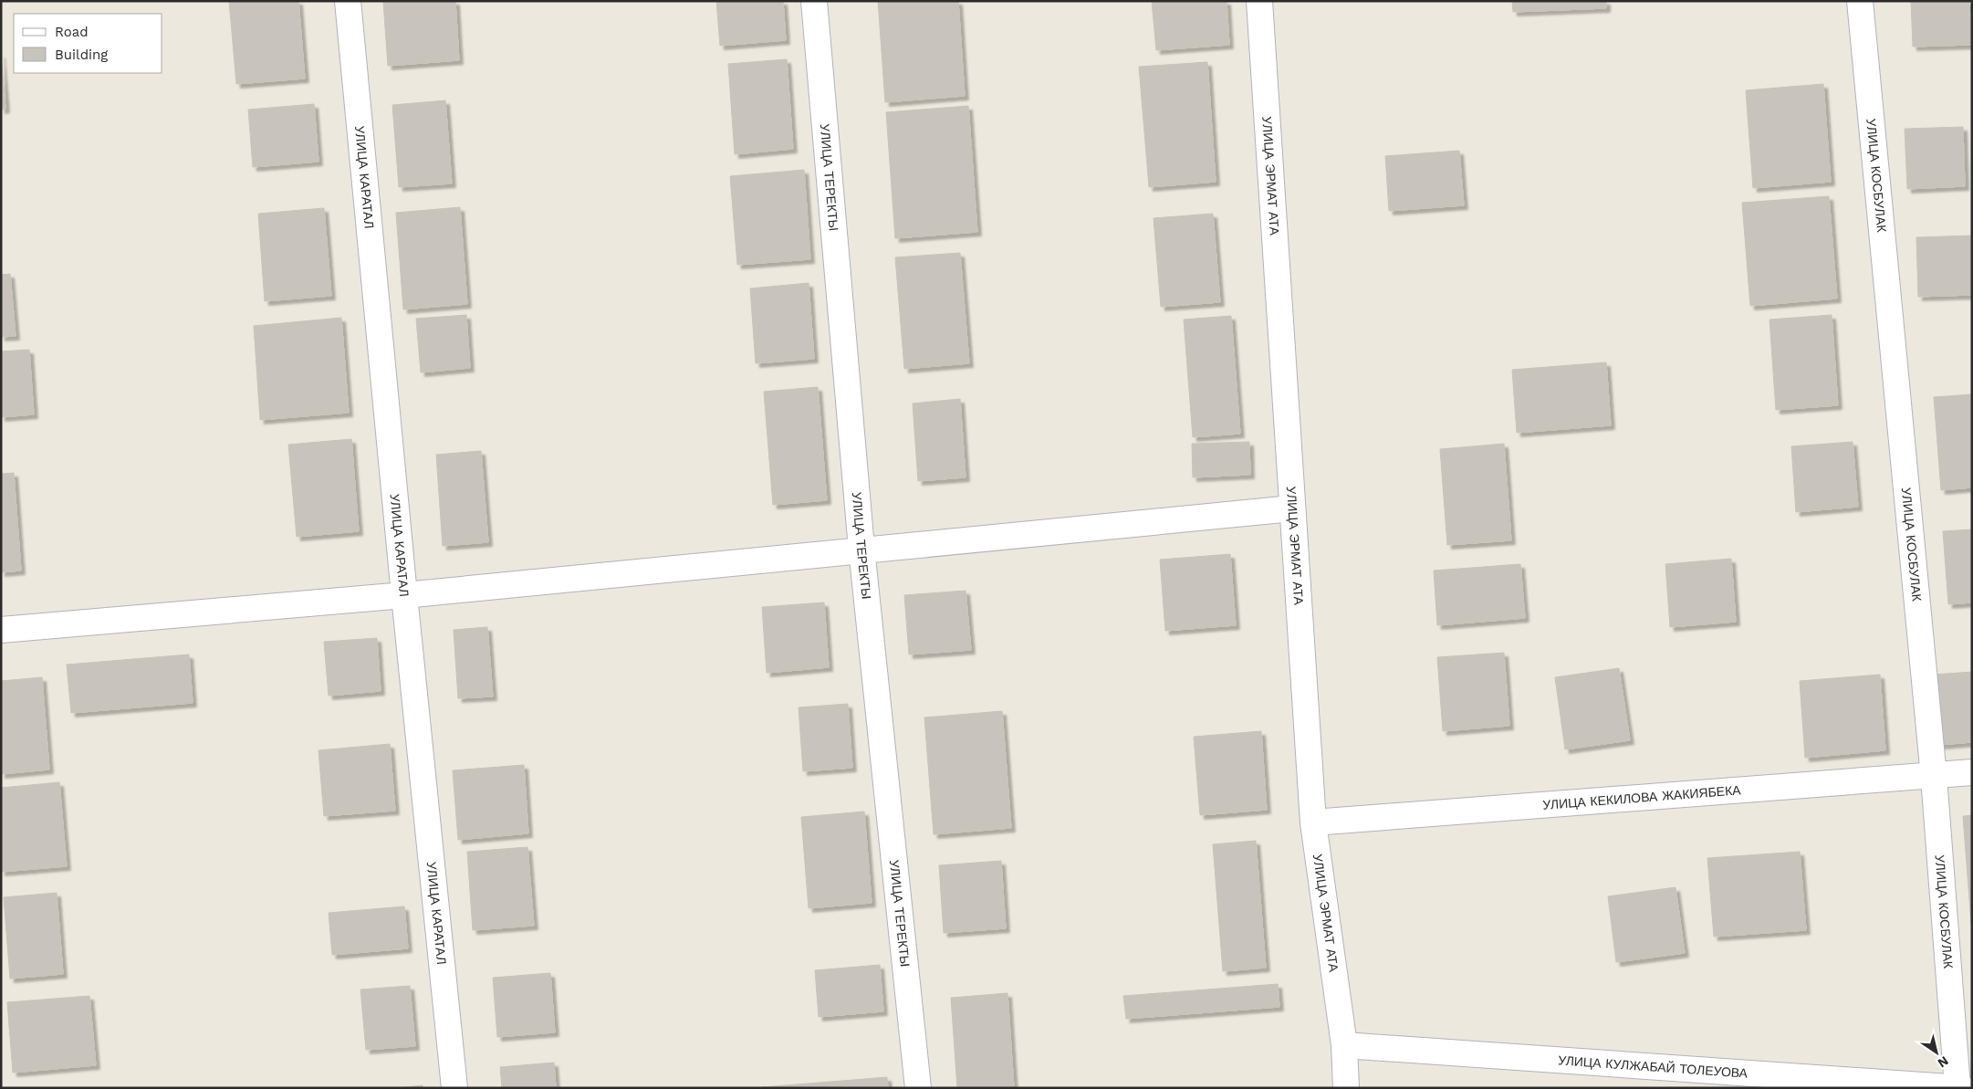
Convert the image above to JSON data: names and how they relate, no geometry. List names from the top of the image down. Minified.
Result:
{"streets":{"street":["УЛИЦА КАРАТАЛ","УЛИЦА ТЕРЕКТЫ","УЛИЦА ЭРМАТ АТА","УЛИЦА КОСБУЛАК","УЛИЦА КЕКИЛОВА ЖАКИЯБЕКА","УЛИЦА КУЛЖАБАЙ ТОЛЕУОВА"]},"crossings":[["УЛИЦА ЭРМАТ АТА","УЛИЦА КЕКИЛОВА ЖАКИЯБЕКА"],["УЛИЦА ЭРМАТ АТА","УЛИЦА КУЛЖАБАЙ ТОЛЕУОВА"],["УЛИЦА КОСБУЛАК","УЛИЦА КЕКИЛОВА ЖАКИЯБЕКА"],["УЛИЦА КОСБУЛАК","УЛИЦА КУЛЖАБАЙ ТОЛЕУОВА"]],"legend":["Road","Building"],"north":"bottom right"}
